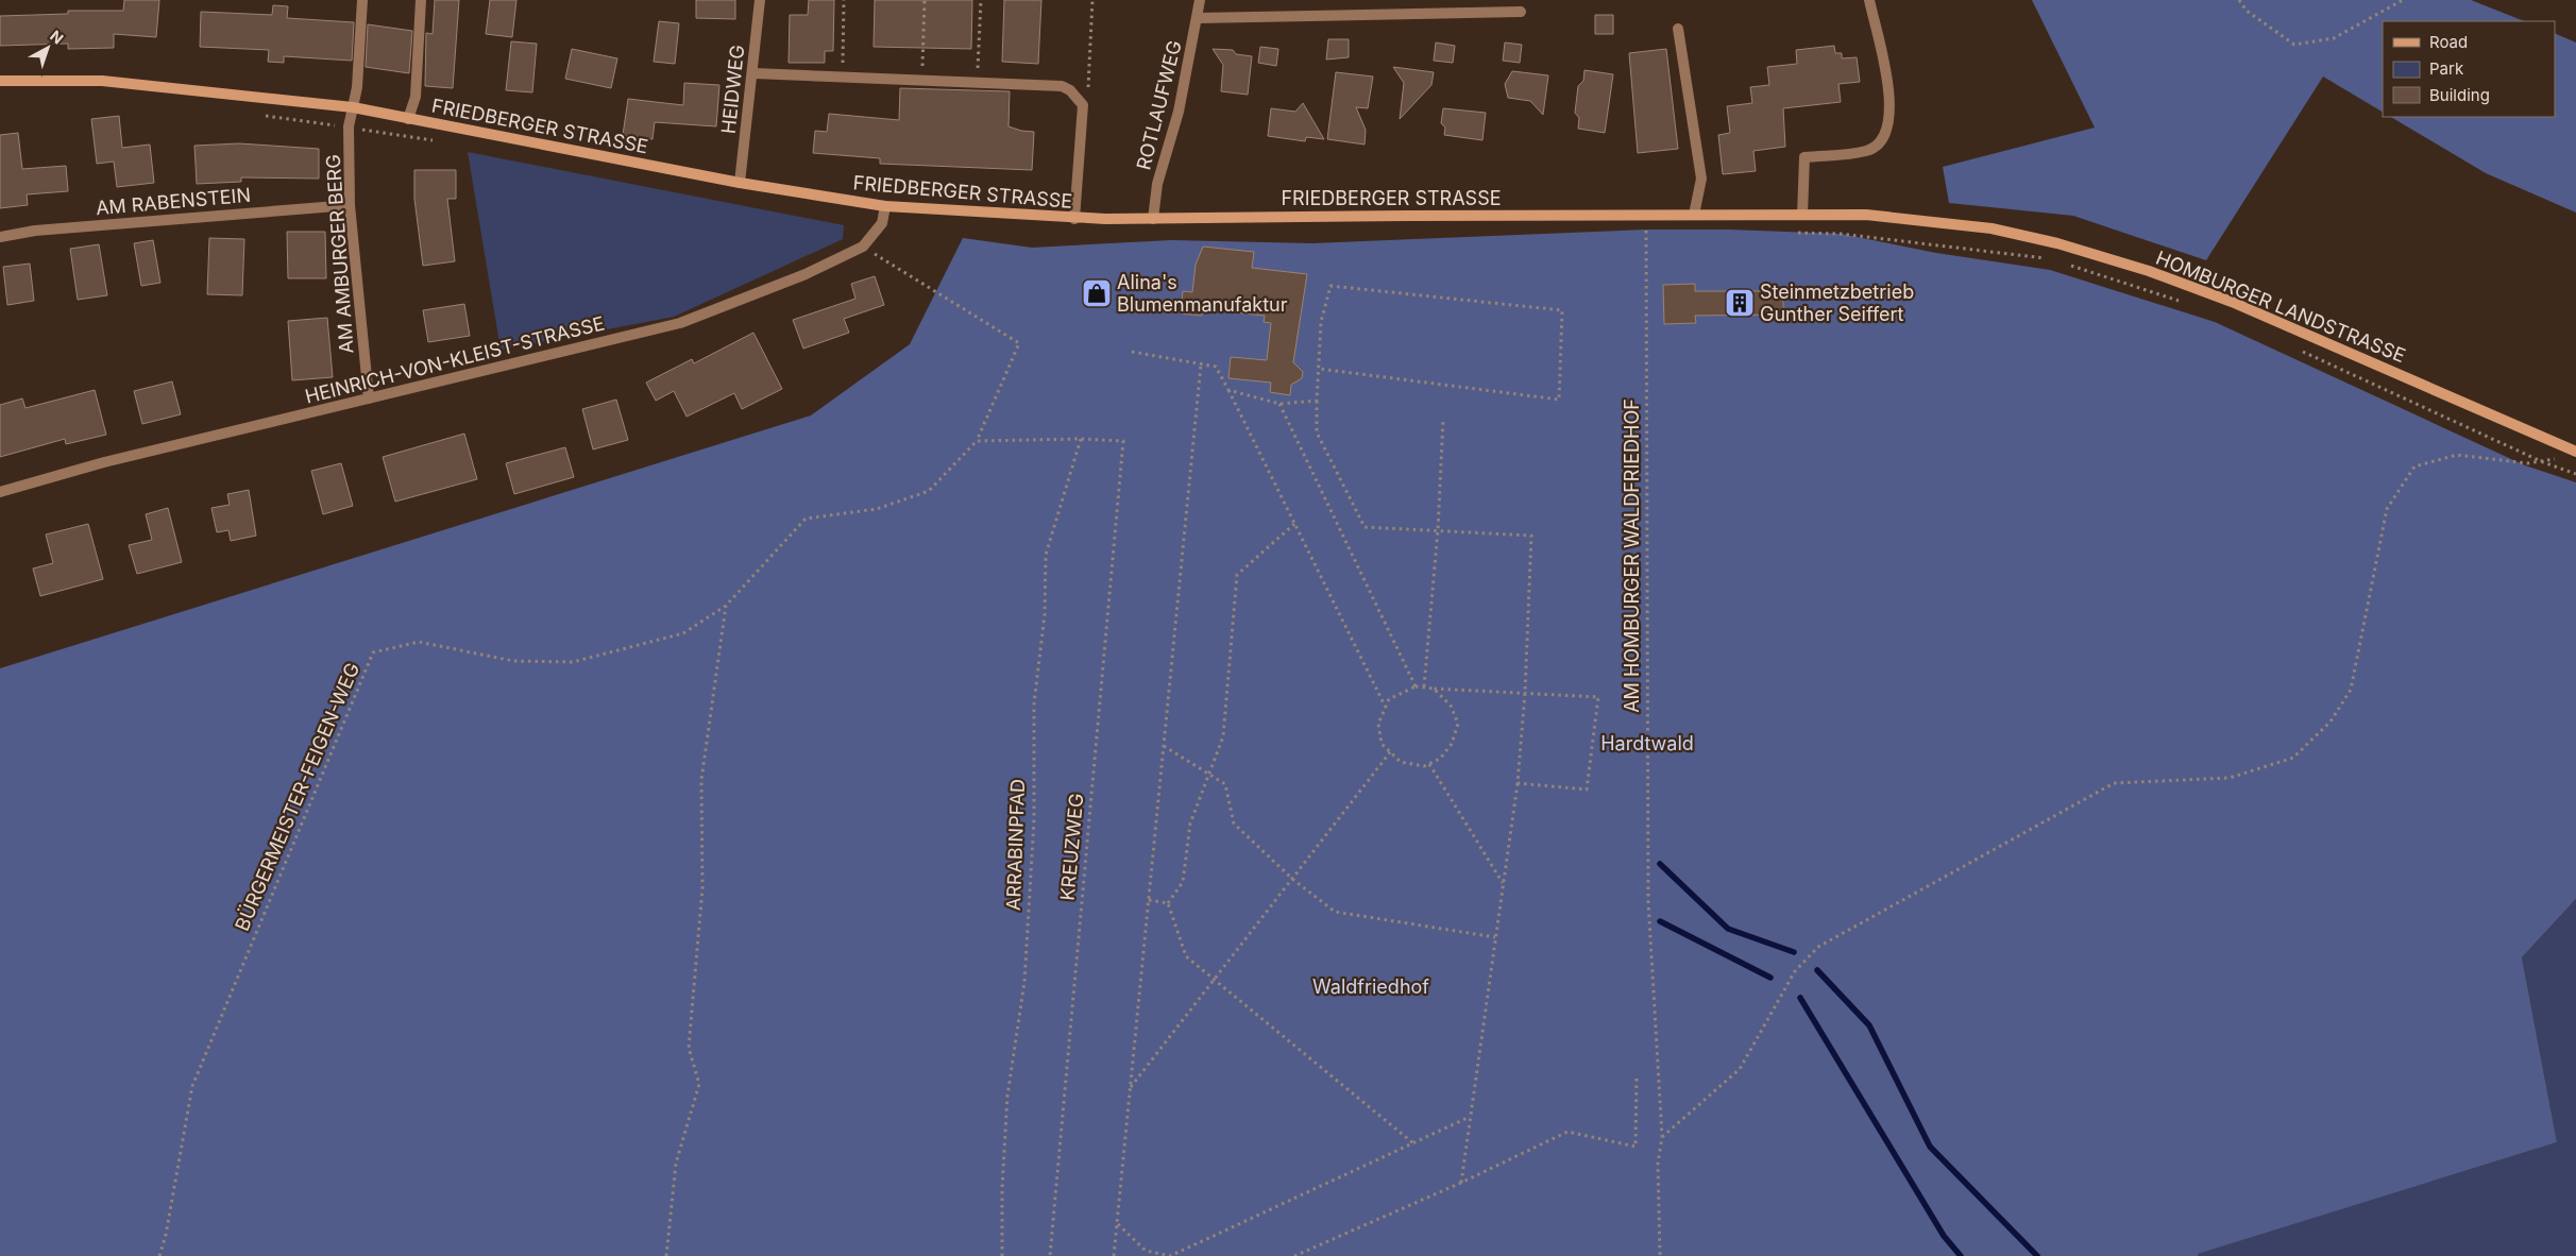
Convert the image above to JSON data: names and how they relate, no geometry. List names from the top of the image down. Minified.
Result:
{"streets":{"street":["HEIDWEG","ROTLAUFWEG","FRIEDBERGER STRASSE","AM RABENSTEIN","AM AMBURGER BERG","HOMBURGER LANDSTRASSE","HEINRICH-VON-KLEIST-STRASSE"],"path":["AM HOMBURGER WALDFRIEDHOF","BÜRGERMEISTER-FEIGEN-WEG","ARRABINPFAD","KREUZWEG"]},"crossings":[["HEIDWEG","FRIEDBERGER STRASSE"],["ROTLAUFWEG","FRIEDBERGER STRASSE"],["FRIEDBERGER STRASSE","AM AMBURGER BERG"],["FRIEDBERGER STRASSE","HOMBURGER LANDSTRASSE"],["FRIEDBERGER STRASSE","HEINRICH-VON-KLEIST-STRASSE"],["AM RABENSTEIN","AM AMBURGER BERG"],["AM AMBURGER BERG","HEINRICH-VON-KLEIST-STRASSE"],["ARRABINPFAD","KREUZWEG"]],"parks":["Hardtwald","Waldfriedhof"],"places":{"shop":["Alina's Blumenmanufaktur"],"building":["Steinmetzbetrieb Gunther Seiffert"]},"legend":["Road","Park","Building"],"north":"top right"}
